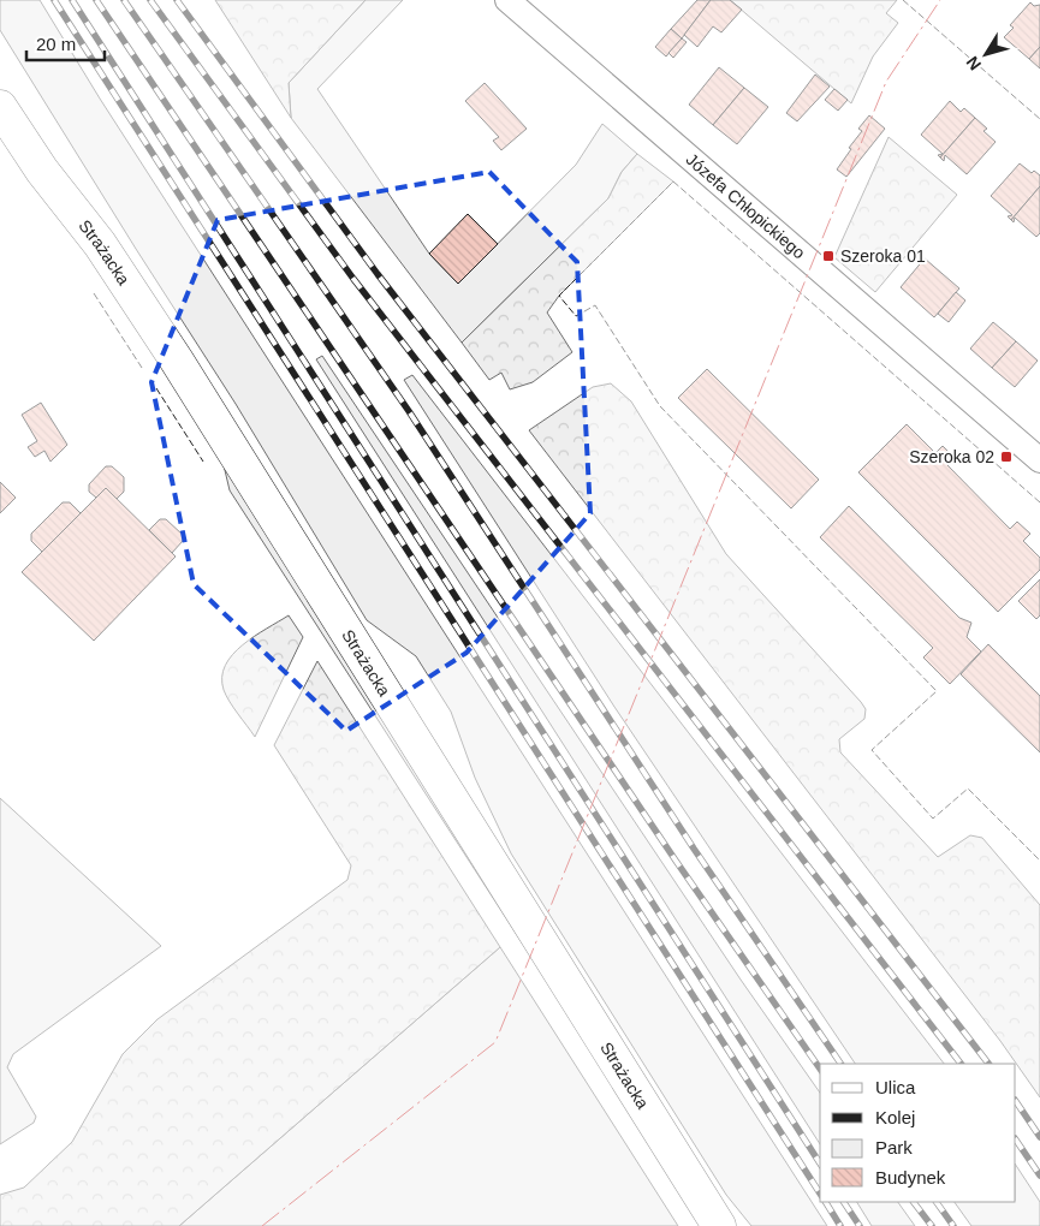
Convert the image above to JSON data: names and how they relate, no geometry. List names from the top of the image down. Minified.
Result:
{"streets":{"main road":["Strażacka"],"street":["Józefa Chłopickiego"]},"places":{"transit":["Szeroka 01","Szeroka 02"]},"legend":["Ulica","Kolej","Park","Budynek"],"scale_bar":"20 m","north":"bottom left"}
